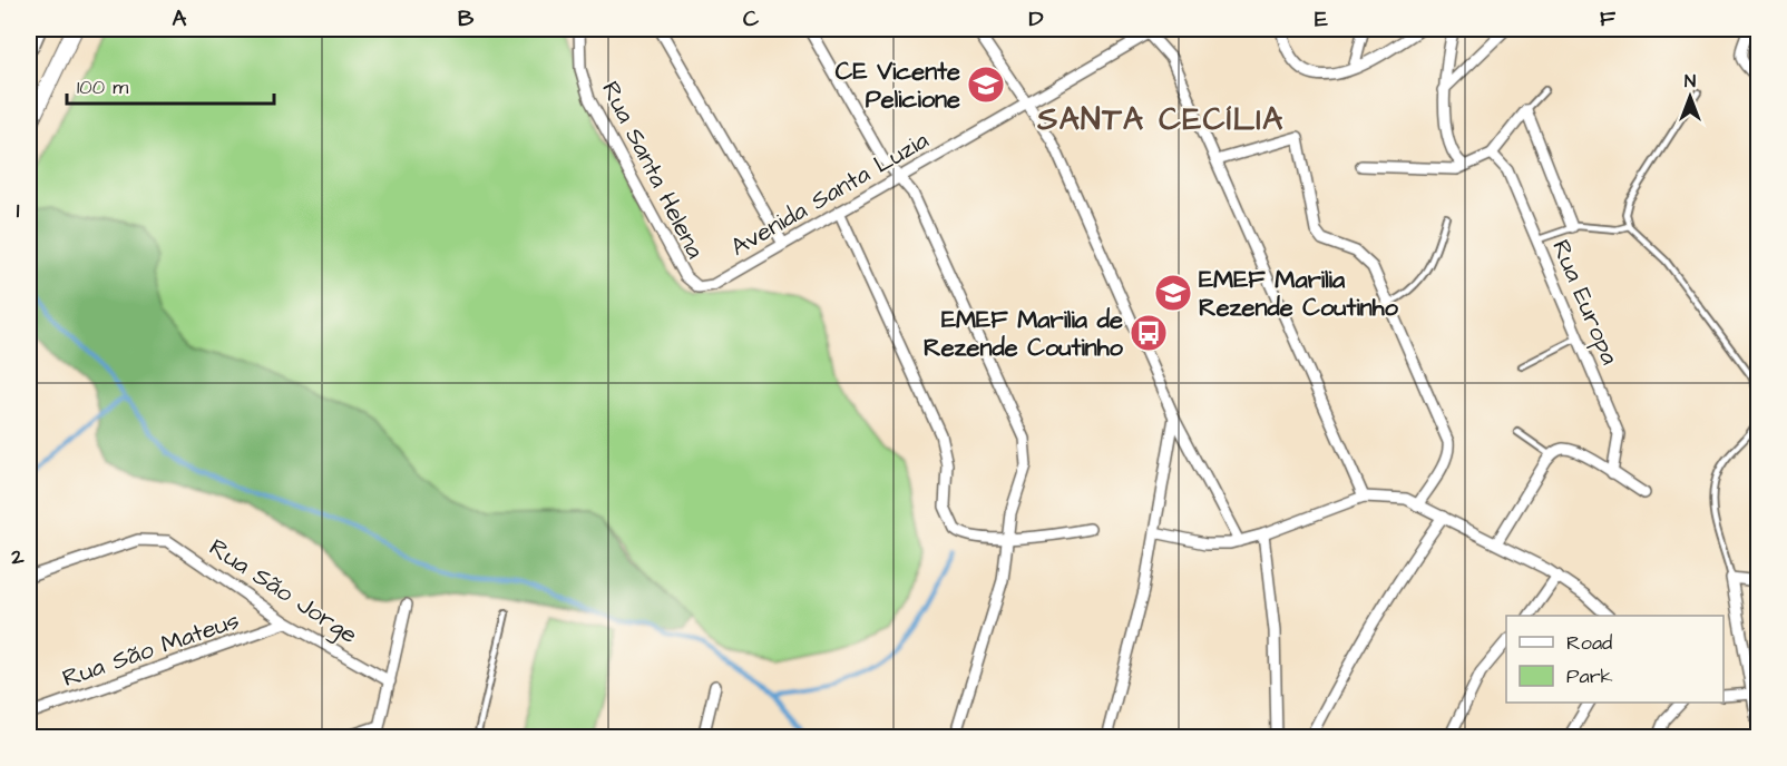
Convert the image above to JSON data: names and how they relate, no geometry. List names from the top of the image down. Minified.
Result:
{"streets":{"street":["Rua Santa Helena","Avenida Santa Luzia","Rua Europa","Rua São Jorge","Rua São Mateus"]},"crossings":[["Rua Santa Helena","Avenida Santa Luzia"],["Rua São Jorge","Rua São Mateus"]],"districts":["SANTA CECÍLIA"],"places":{"school or university":["CE Vicente Pelicione","EMEF Marilia Rezende Coutinho"],"bus stop":["EMEF Marilia de Rezende Coutinho"]},"legend":["Road","Park"],"scale_bar":"100 m","north":"top","grid":{"columns":["A","B","C","D","E","F"],"rows":["1","2"]}}
